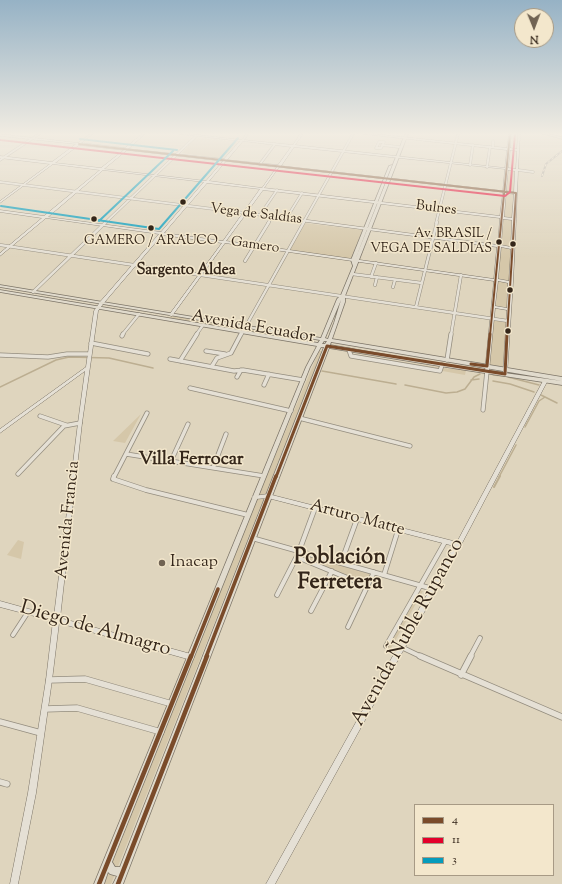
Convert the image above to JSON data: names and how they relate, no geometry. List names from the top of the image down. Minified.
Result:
{"streets":{"main road":["Avenida Ecuador"],"street":["Bulnes","Vega de Saldías","Gamero","Arturo Matte","Avenida Francia","Diego de Almagro","Avenida Ñuble Rupanco"]},"crossings":[["Avenida Ecuador","Avenida Francia"],["Arturo Matte","Avenida Ñuble Rupanco"],["Avenida Francia","Diego de Almagro"]],"districts":["Sargento Aldea","Villa Ferrocar","Población Ferretera"],"places":["GAMERO / ARAUCO","Av. BRASIL / VEGA DE SALDIAS","Inacap"],"lines":["transit line 4","transit line 11","transit line 3"],"legend":["4","11","3"],"north":"bottom"}
